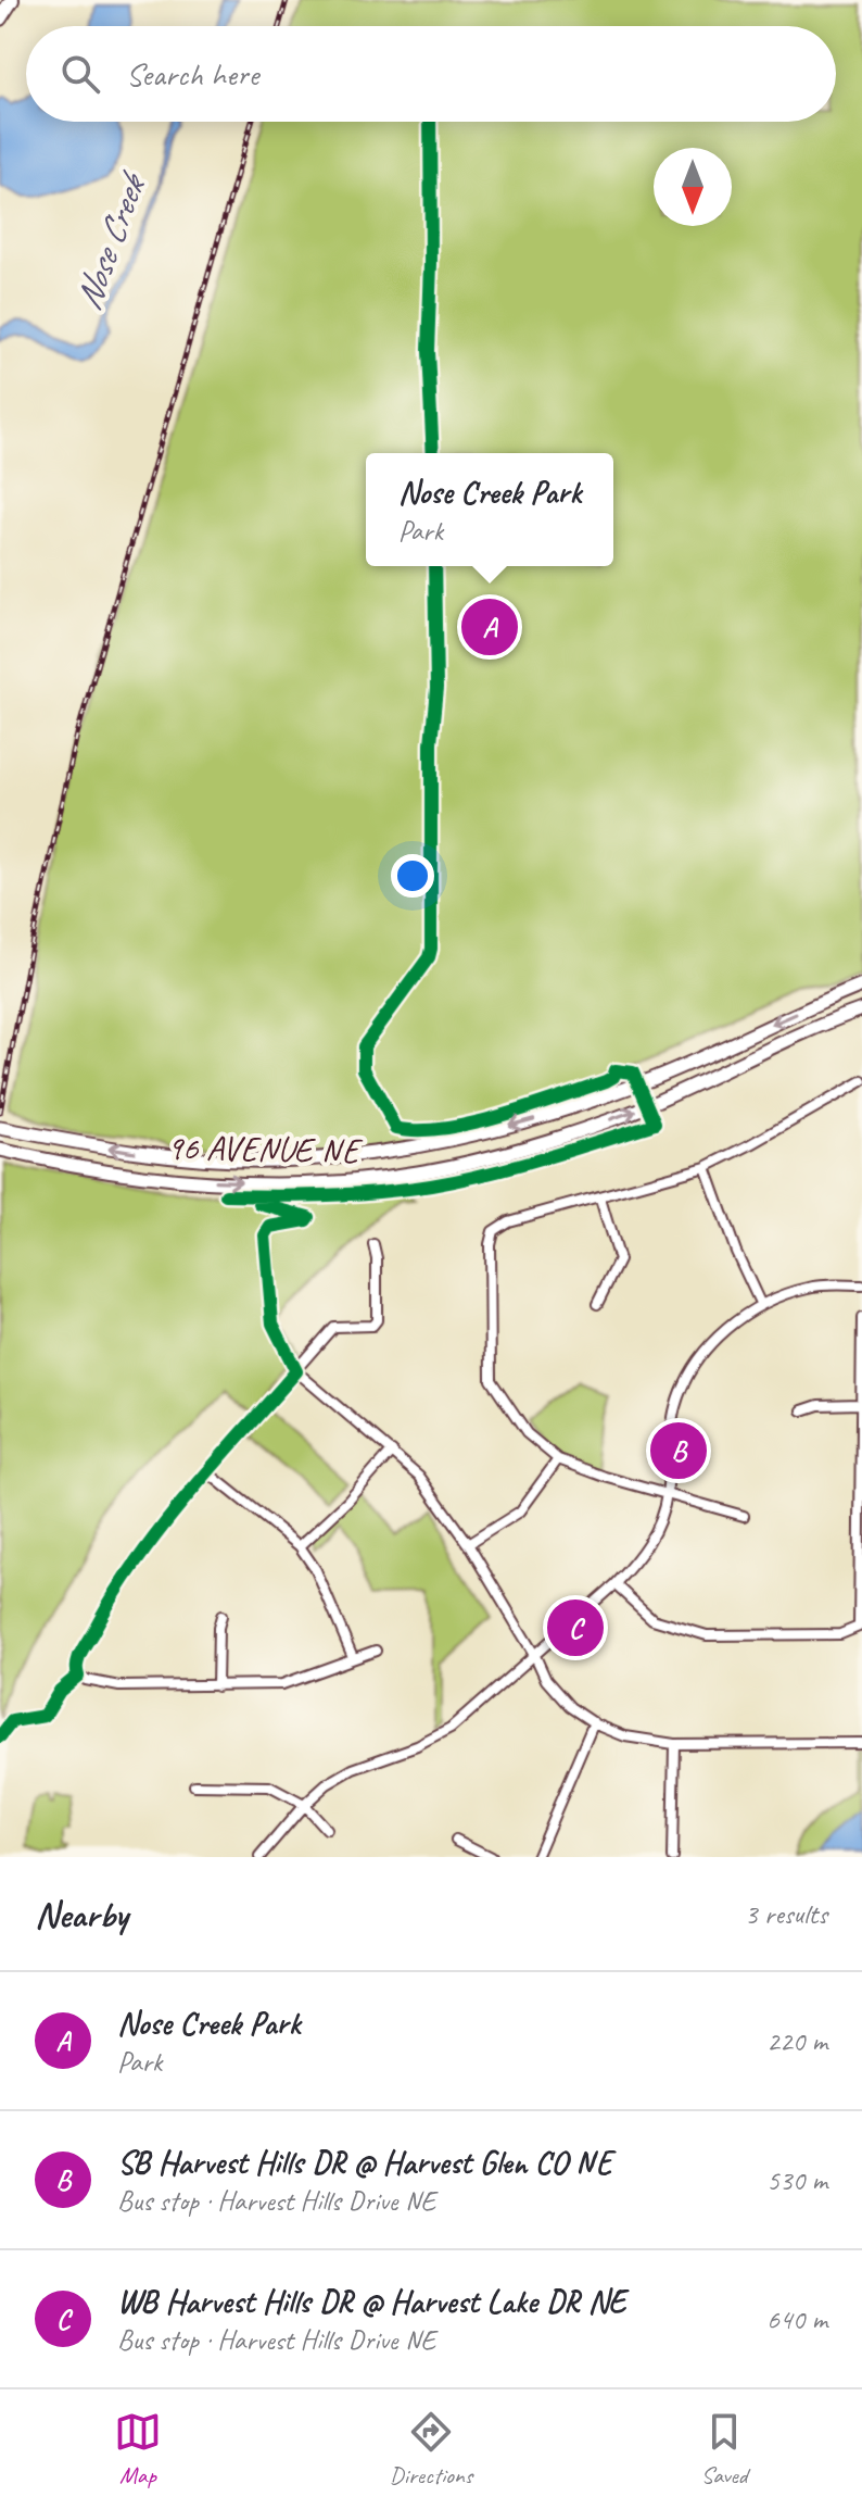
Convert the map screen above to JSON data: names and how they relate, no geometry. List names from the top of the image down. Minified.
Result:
{"streets":{"main road":["96 AVENUE NE"]},"water":["Nose Creek"],"north":"bottom","page":{"search":"Search here","popup":["Nose Creek Park","Park"],"pins":["A","B","C"],"heading":["Nearby","3 results"],"list":[{"mark":"A","name":"Nose Creek Park","note":"Park","value":"220 m"},{"mark":"B","name":"SB Harvest Hills DR @ Harvest Glen CO NE","note":"Bus stop · Harvest Hills Drive NE","value":"530 m"},{"mark":"C","name":"WB Harvest Hills DR @ Harvest Lake DR NE","note":"Bus stop · Harvest Hills Drive NE","value":"640 m"}],"nav":["Map","Directions","Saved"]}}
